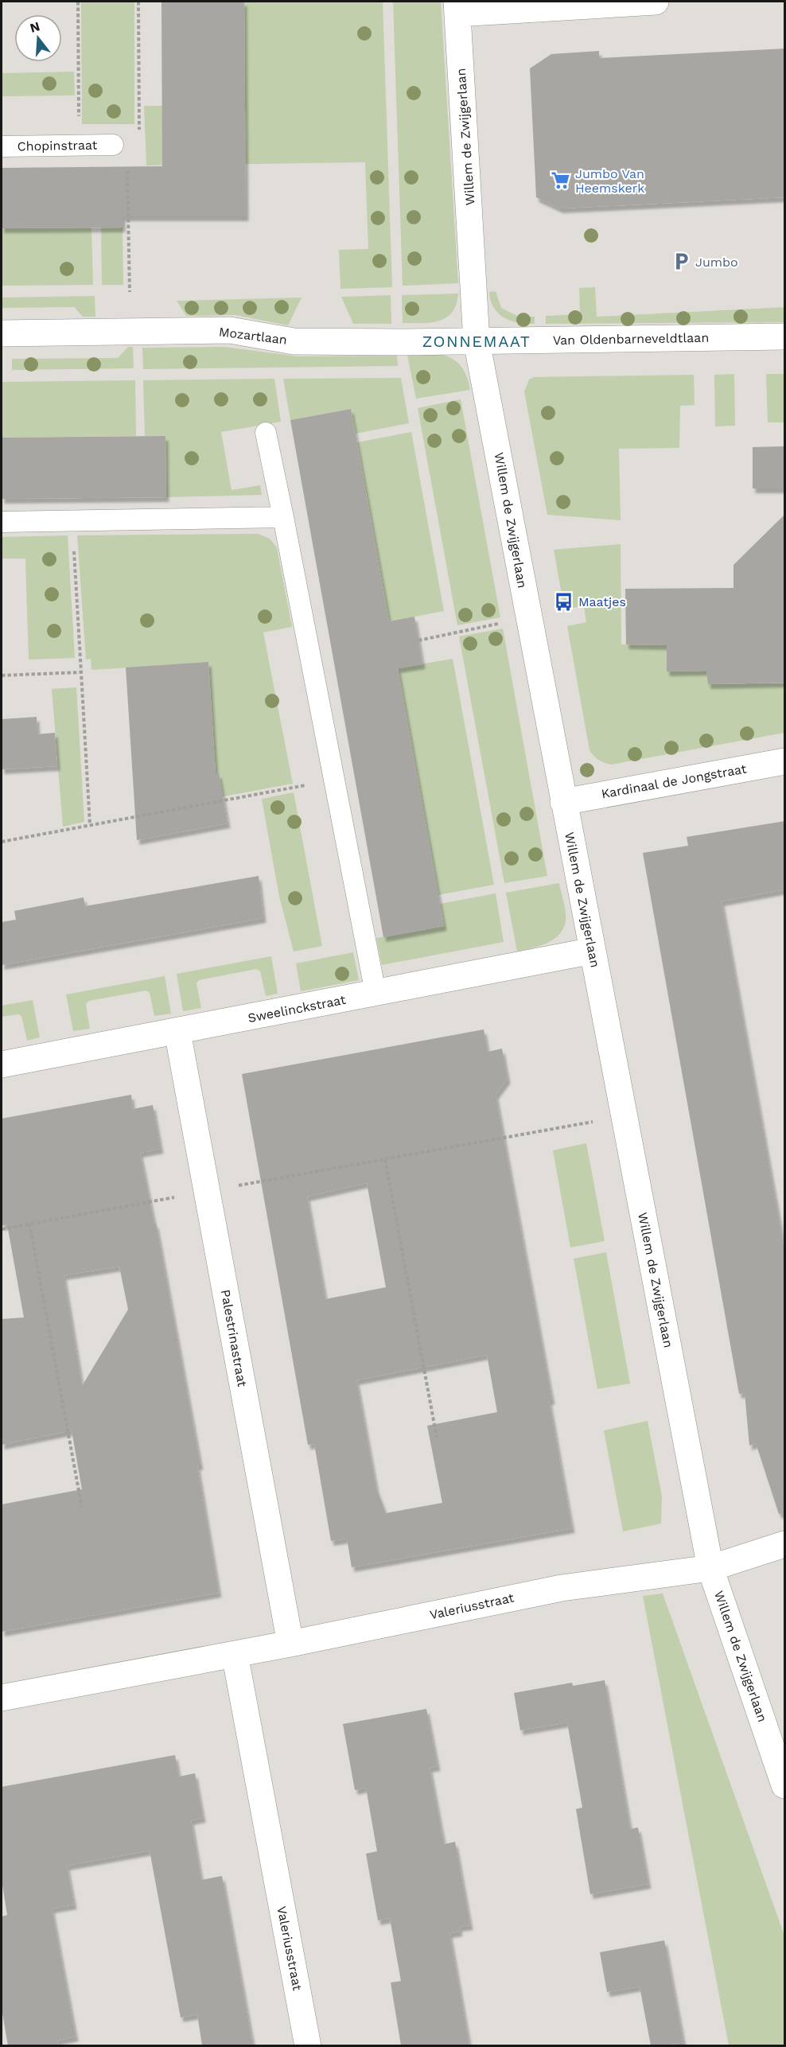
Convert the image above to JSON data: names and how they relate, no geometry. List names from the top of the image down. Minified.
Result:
{"streets":{"street":["Willem de Zwijgerlaan","Mozartlaan","Van Oldenbarneveldtlaan","Kardinaal de Jongstraat","Sweelinckstraat","Palestrinastraat","Valeriusstraat"],"lane":["Chopinstraat"]},"crossings":[["Willem de Zwijgerlaan","Mozartlaan"],["Willem de Zwijgerlaan","Van Oldenbarneveldtlaan"],["Willem de Zwijgerlaan","Kardinaal de Jongstraat"],["Willem de Zwijgerlaan","Sweelinckstraat"],["Willem de Zwijgerlaan","Valeriusstraat"],["Mozartlaan","Van Oldenbarneveldtlaan"],["Sweelinckstraat","Palestrinastraat"],["Palestrinastraat","Valeriusstraat"]],"districts":["ZONNEMAAT"],"places":{"supermarket":["Jumbo Van Heemskerk"],"parking":["Jumbo"],"bus stop":["Maatjes"]},"north":"top"}
